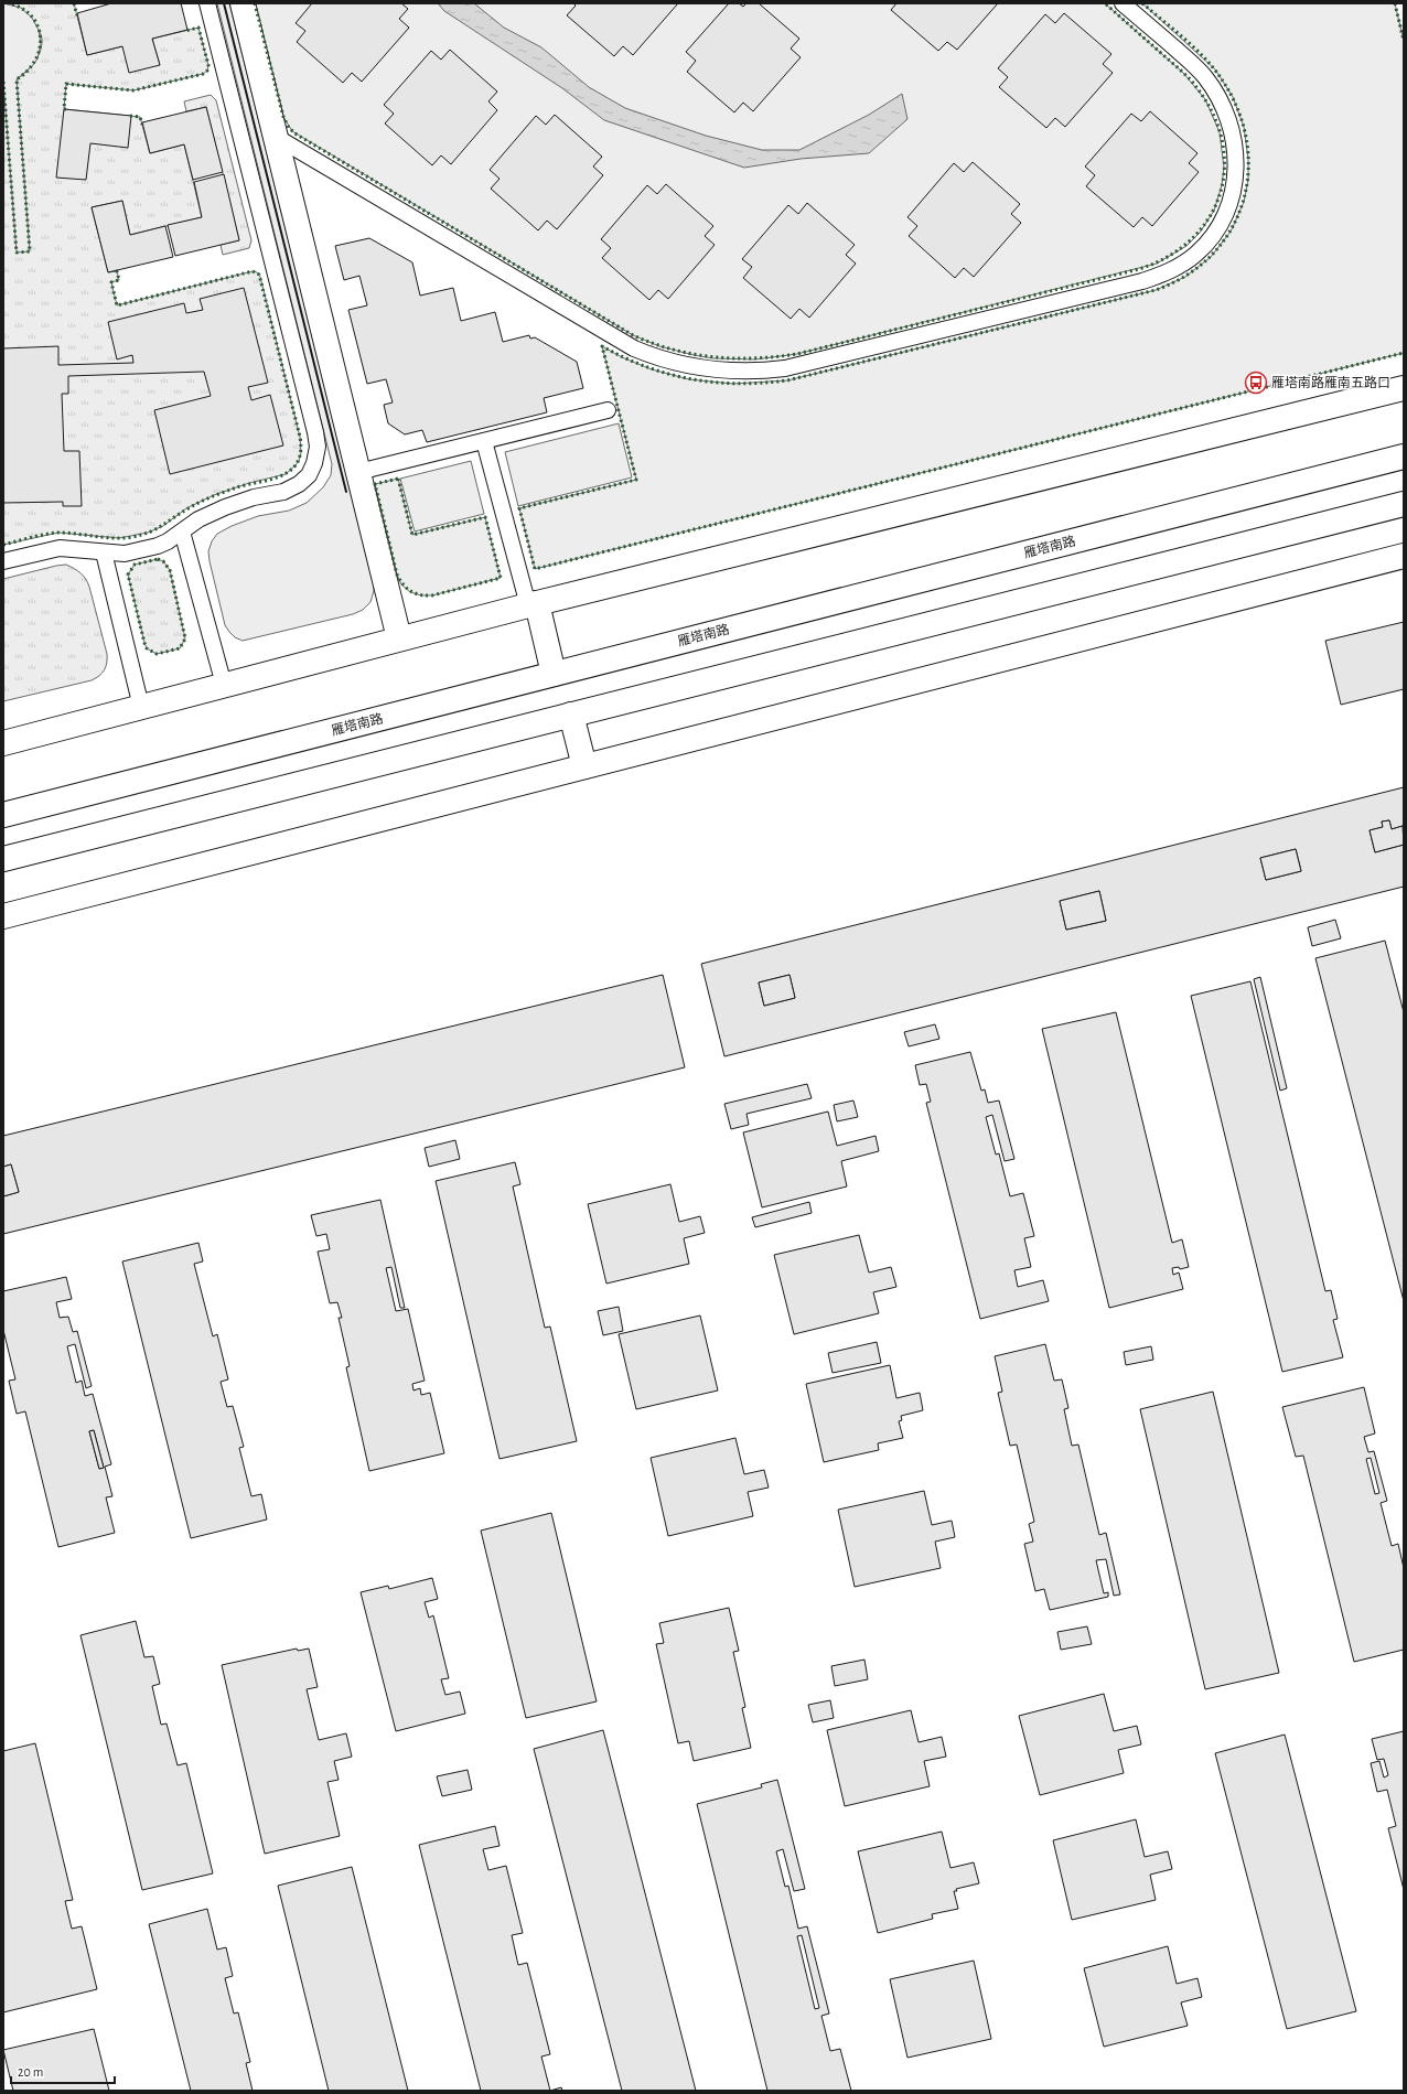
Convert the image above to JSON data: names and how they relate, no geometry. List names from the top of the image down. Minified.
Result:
{"streets":{"street":["雁塔南路"]},"places":{"bus stop":["雁塔南路雁南五路口"]},"scale_bar":"20 m"}
